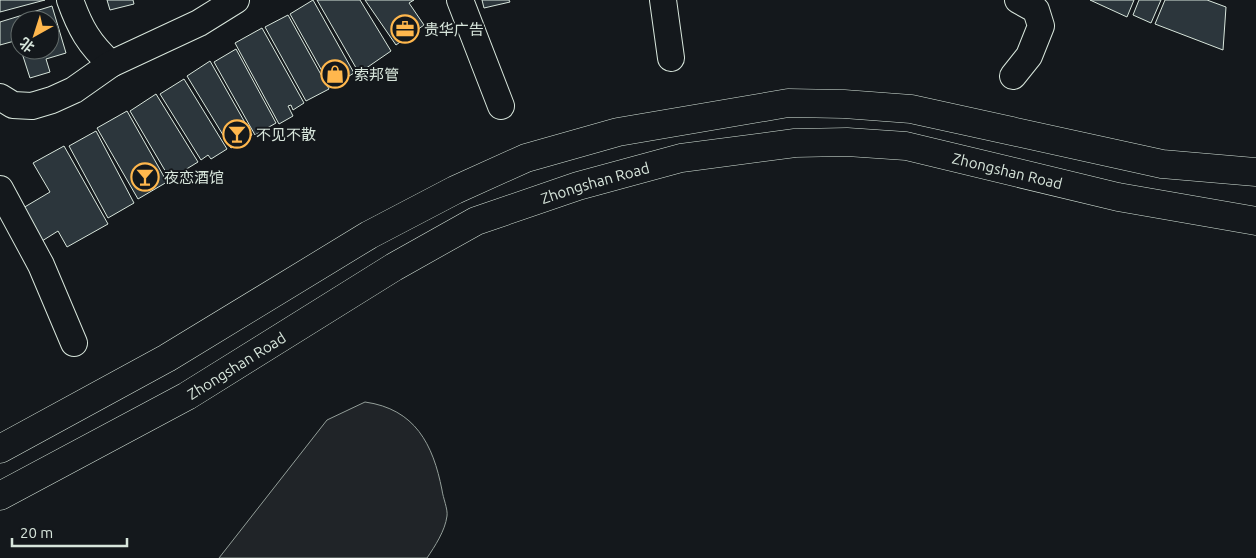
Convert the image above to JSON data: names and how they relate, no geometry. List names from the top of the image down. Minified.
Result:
{"streets":{"main road":["Zhongshan Road"]},"places":{"office":["贵华广告"],"shop":["索邦管"],"bar":["不见不散","夜恋酒馆"]},"scale_bar":"20 m","north":"bottom left"}
